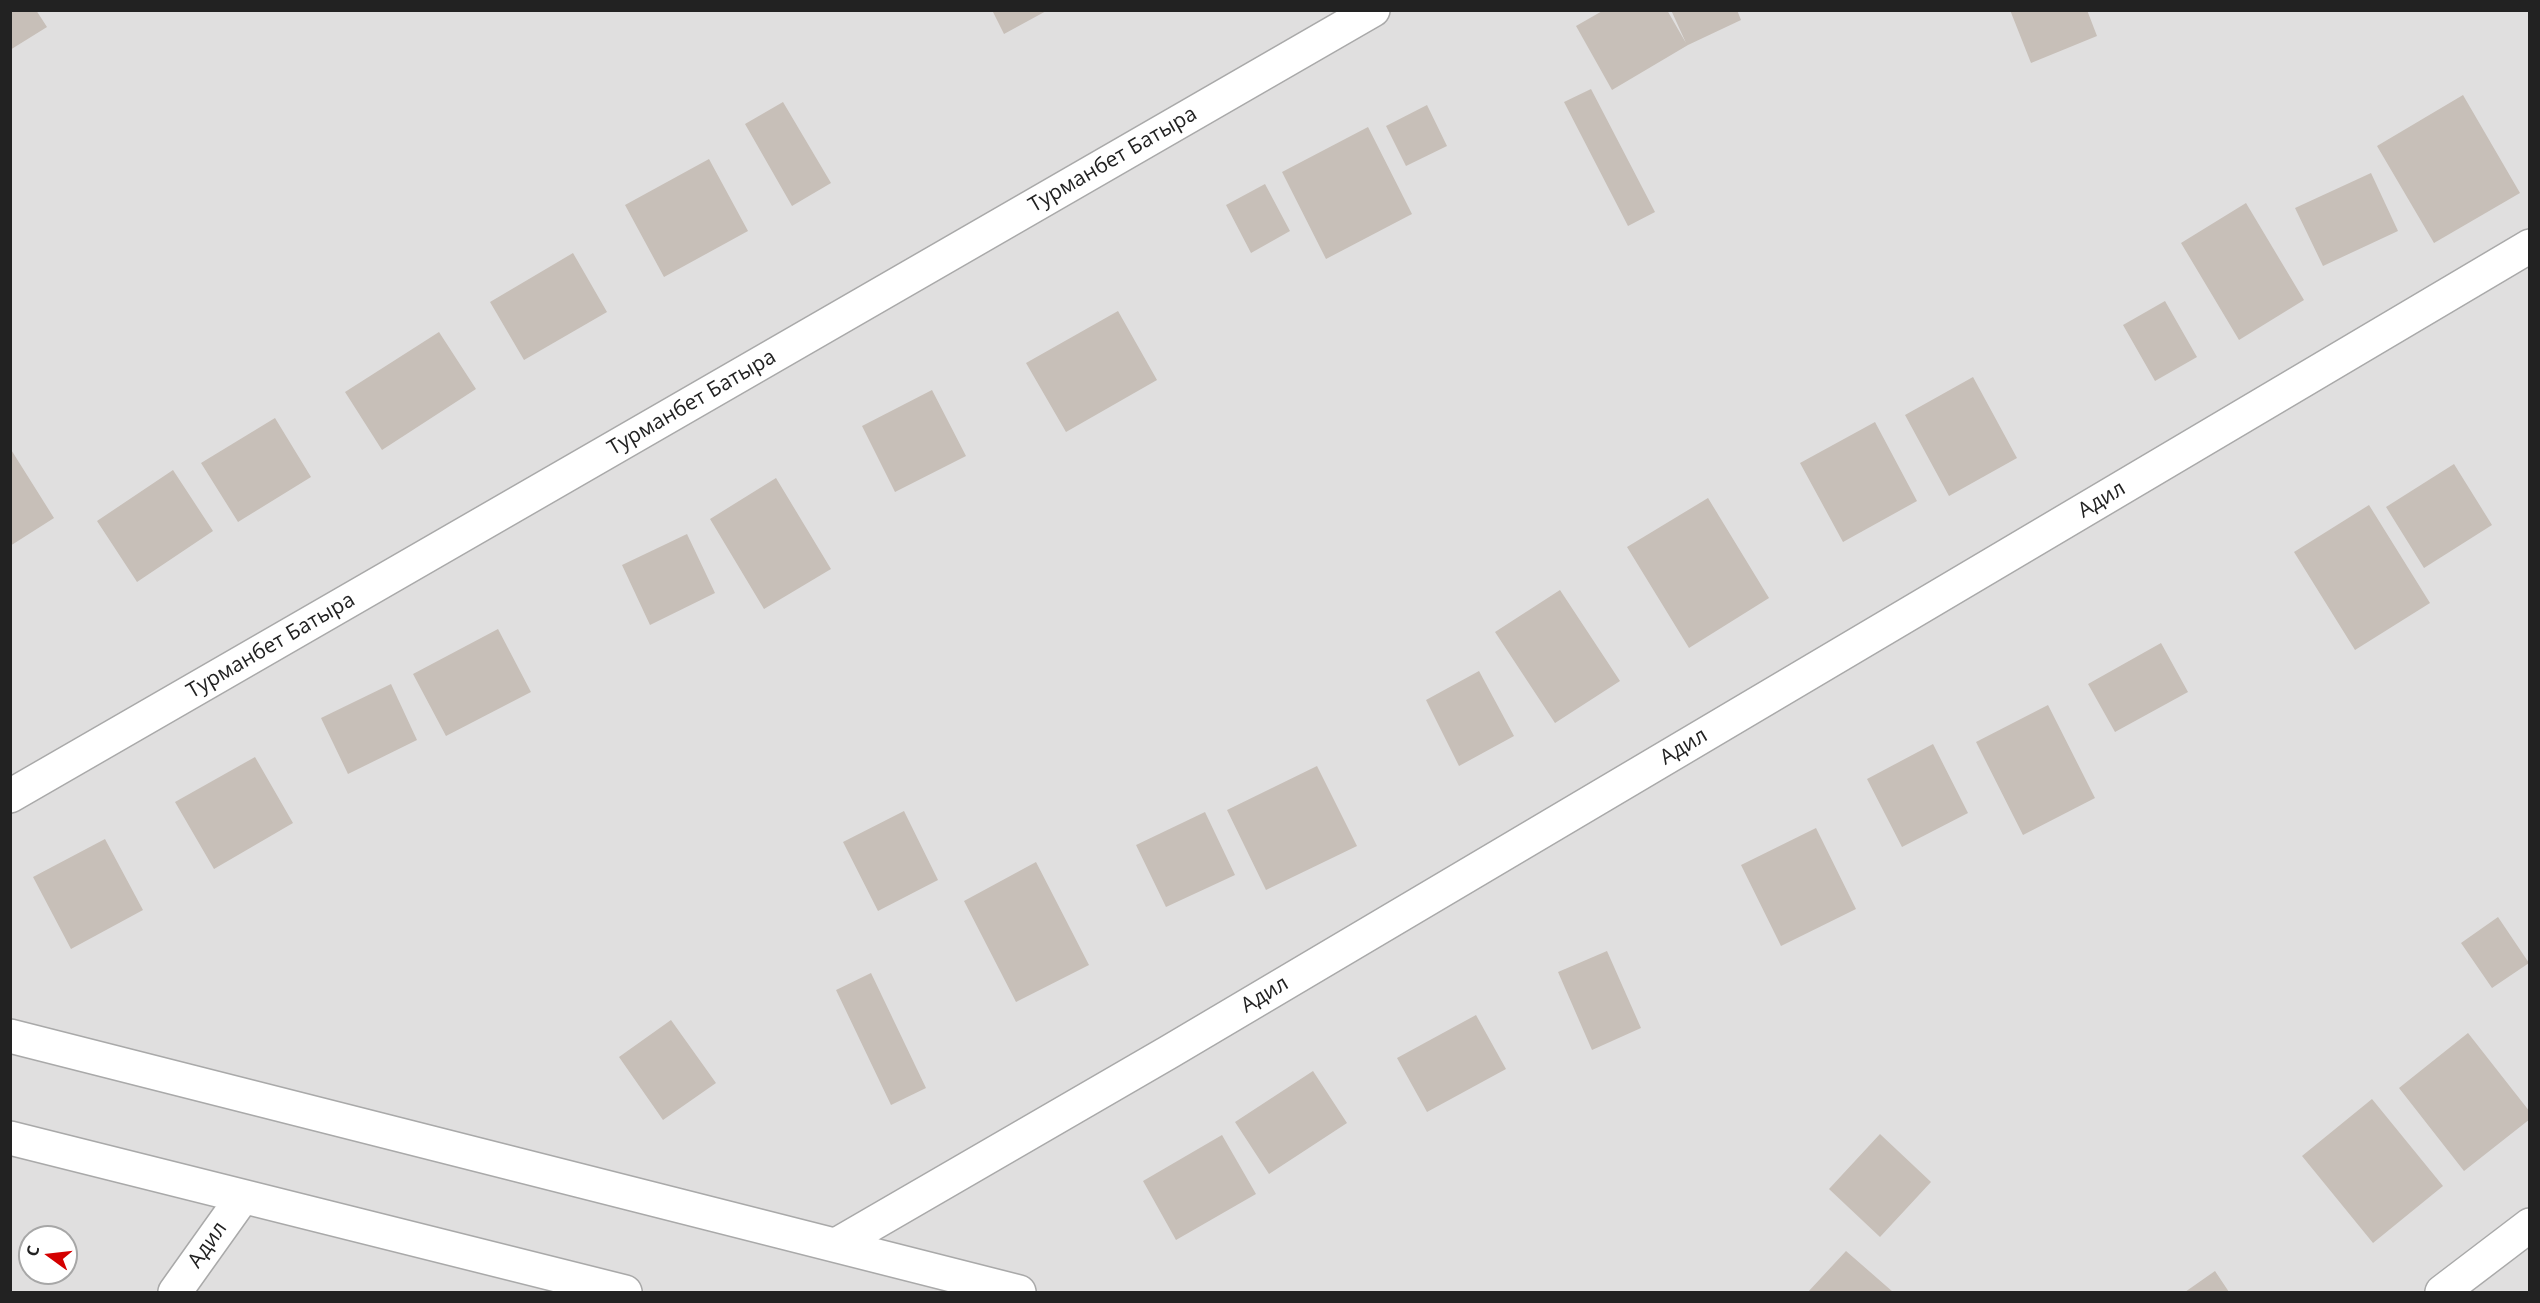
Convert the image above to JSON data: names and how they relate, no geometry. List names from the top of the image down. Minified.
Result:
{"streets":{"street":["Турманбет Батыра","Адил"]},"north":"left"}
